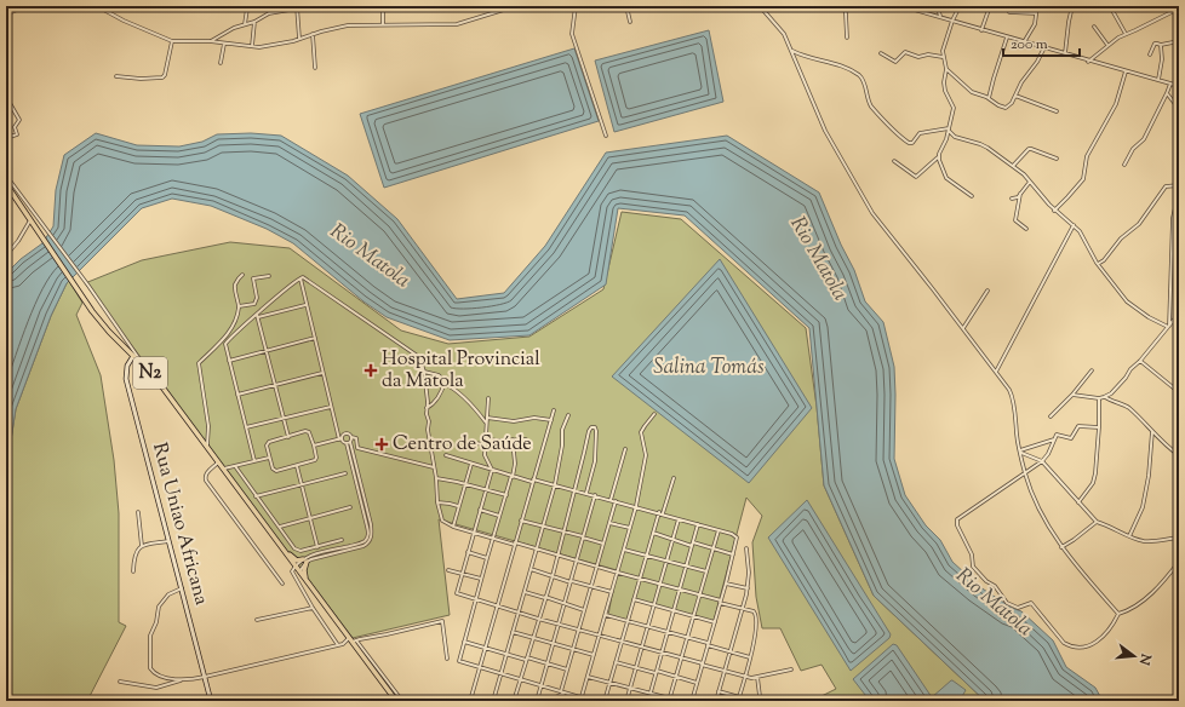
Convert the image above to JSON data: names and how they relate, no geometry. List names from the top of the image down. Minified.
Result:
{"streets":{"main road":["N2","Rua Uniao Africana"]},"crossings":[["N2","Rua Uniao Africana"]],"water":["Rio Matola","Salina Tomás"],"places":{"health":["Hospital Provincial da Matola","Centro de Saúde"]},"scale_bar":"200 m","north":"right"}
